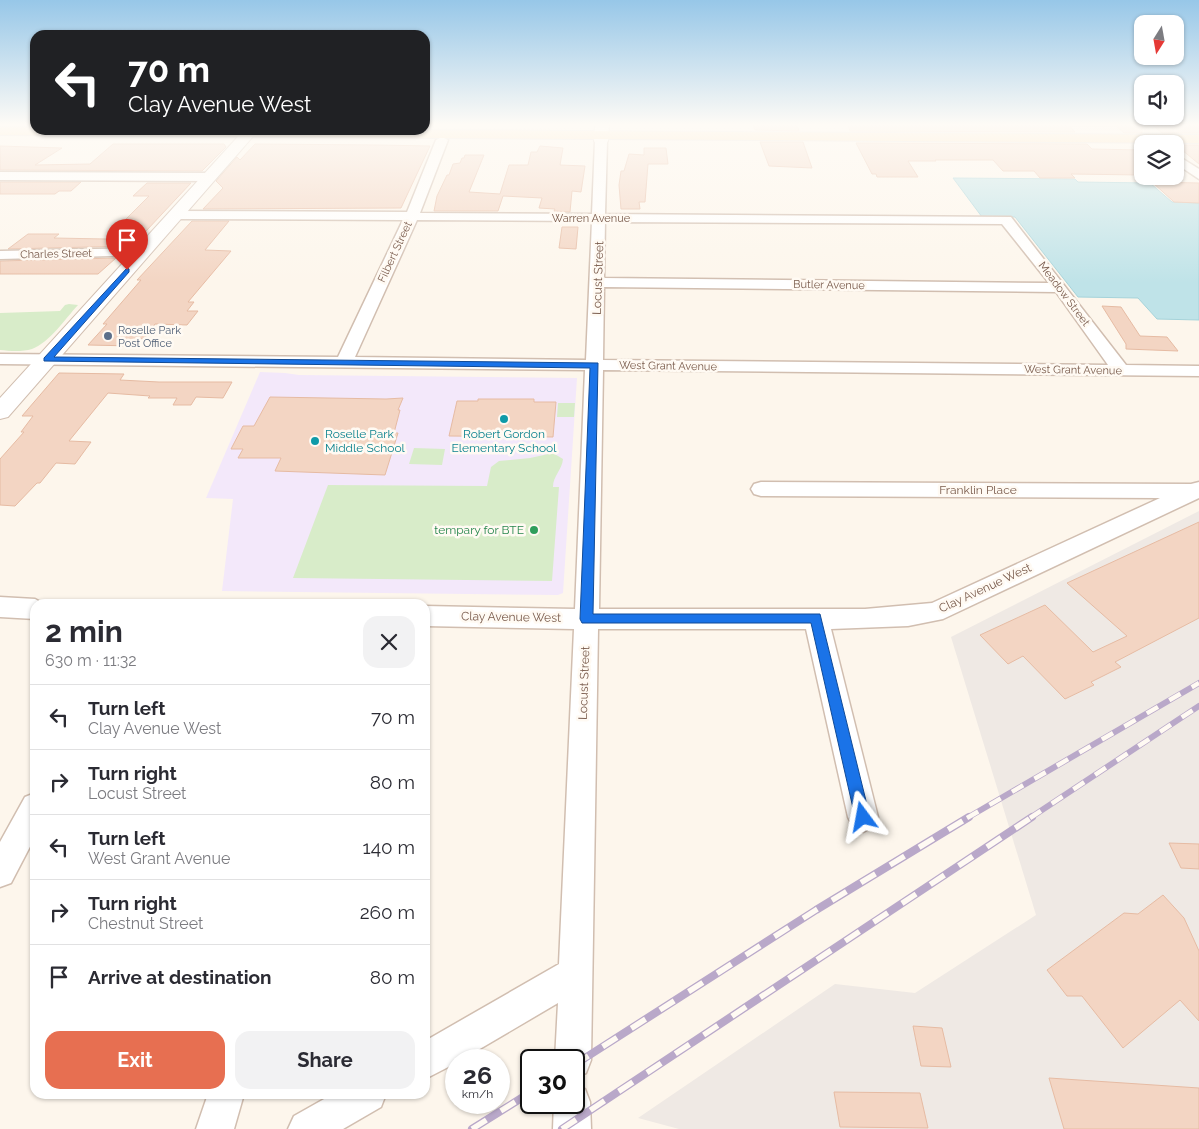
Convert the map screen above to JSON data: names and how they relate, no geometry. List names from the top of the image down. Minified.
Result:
{"streets":{"street":["Warren Avenue","Filbert Street","Charles Street","Locust Street","Butler Avenue","Meadow Street","West Grant Avenue","Franklin Place","Clay Avenue West"]},"crossings":[["Warren Avenue","Filbert Street"],["Warren Avenue","Locust Street"],["Warren Avenue","Meadow Street"],["Filbert Street","West Grant Avenue"],["Locust Street","Butler Avenue"],["Locust Street","West Grant Avenue"],["Locust Street","Clay Avenue West"],["Butler Avenue","Meadow Street"],["Meadow Street","West Grant Avenue"],["Franklin Place","Clay Avenue West"]],"places":["Roselle Park Post Office","Robert Gordon Elementary School","Roselle Park Middle School","tempary for BTE"],"north":"bottom","page":{"turn":["70 m","Clay Avenue West"],"heading":["2 min","630 m · 11:32"],"list":[{"name":"Turn left","note":"Clay Avenue West","value":"70 m"},{"name":"Turn right","note":"Locust Street","value":"80 m"},{"name":"Turn left","note":"West Grant Avenue","value":"140 m"},{"name":"Turn right","note":"Chestnut Street","value":"260 m"},{"name":"Arrive at destination","value":"80 m"}],"buttons":["Exit","Share"],"speed":"26 km/h","limit":"30"}}
